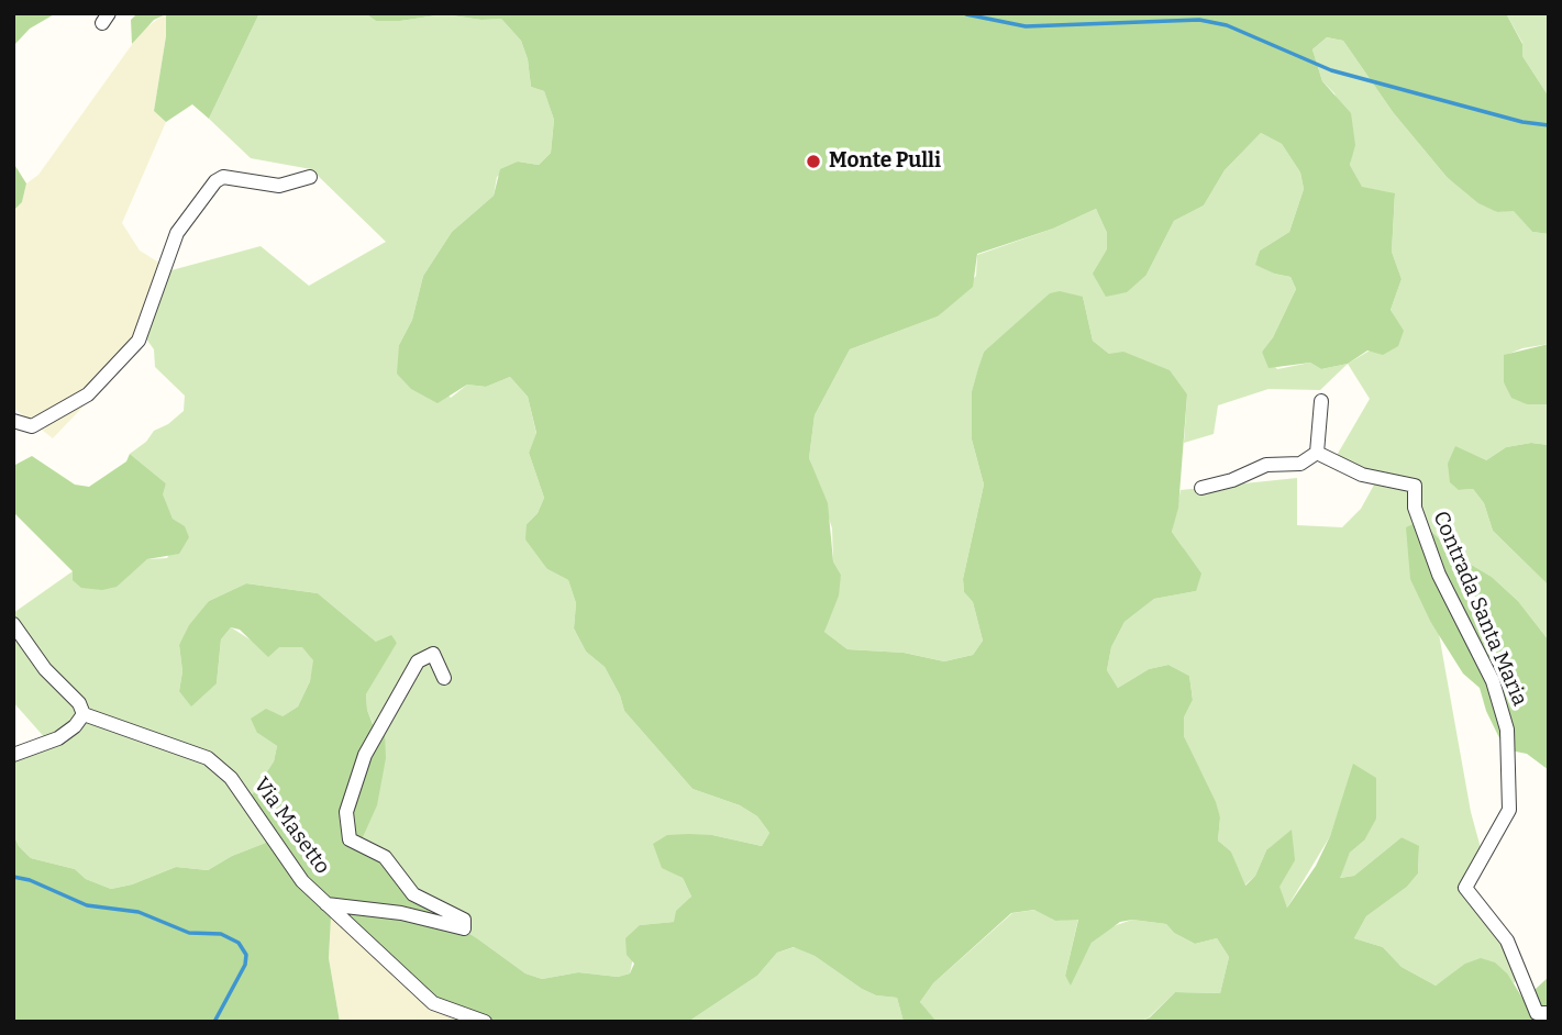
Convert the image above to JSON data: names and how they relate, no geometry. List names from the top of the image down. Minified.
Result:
{"streets":{"street":["Contrada Santa Maria","Via Masetto"]},"places":["Monte Pulli"]}
